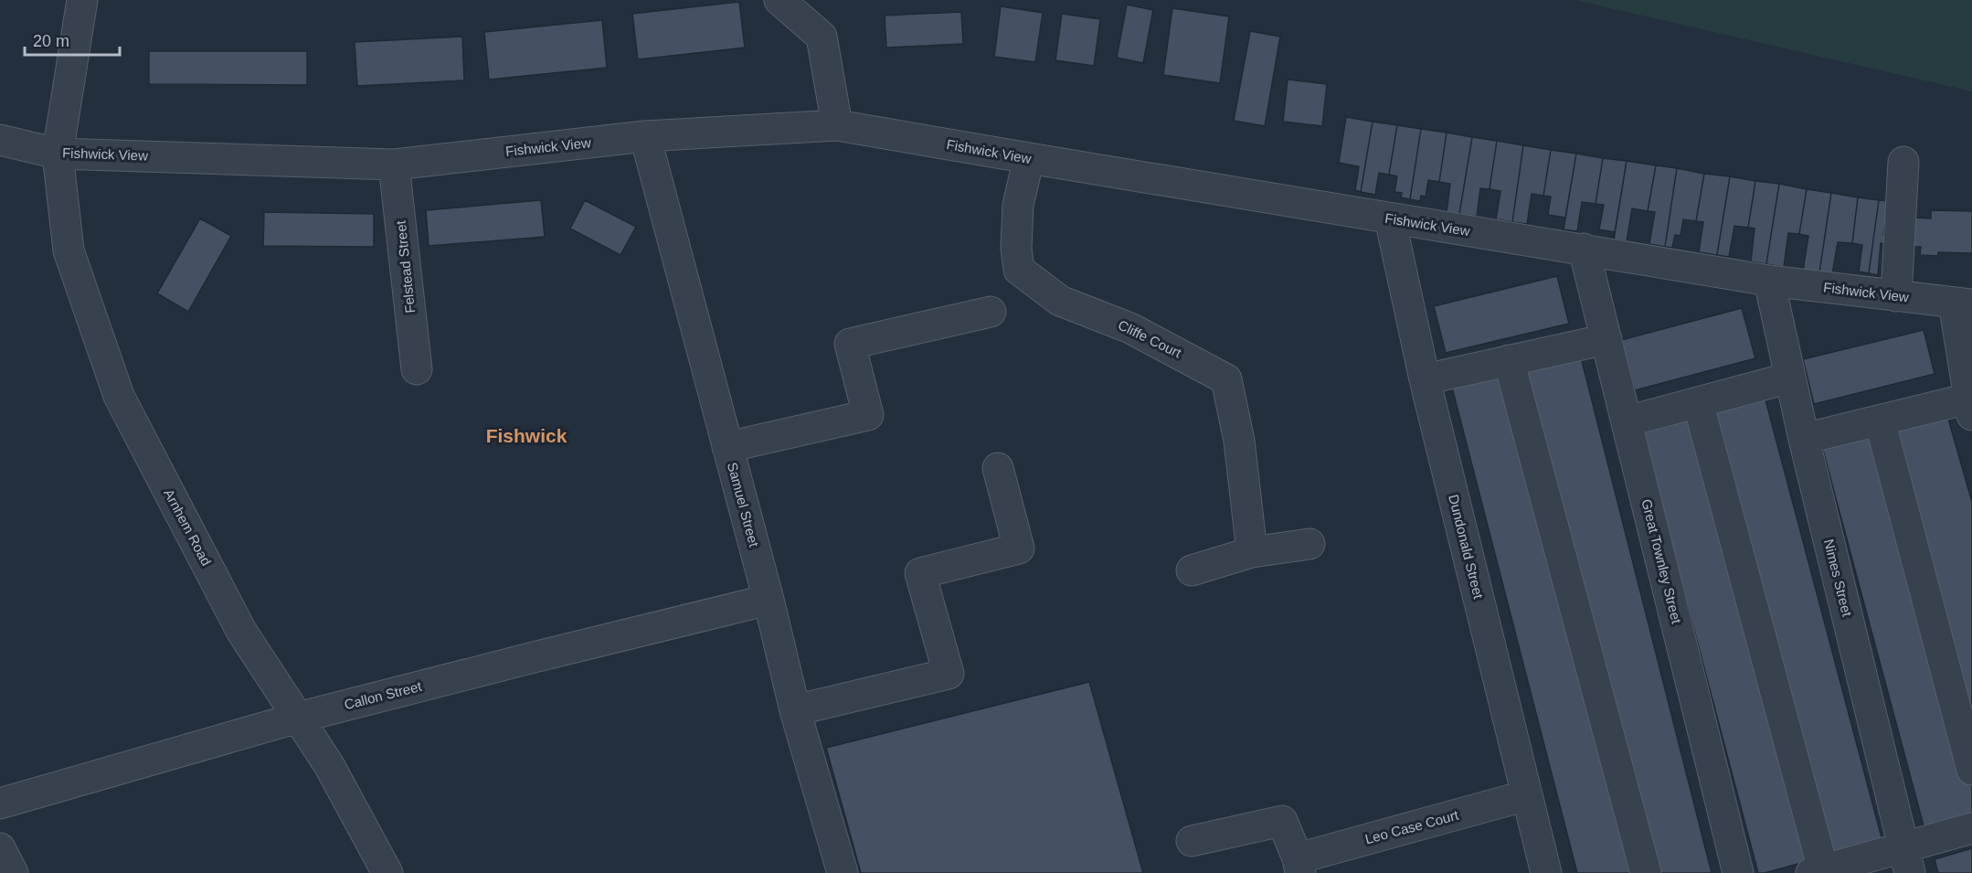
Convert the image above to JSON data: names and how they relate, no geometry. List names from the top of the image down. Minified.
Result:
{"streets":{"street":["Fishwick View","Felstead Street","Cliffe Court","Samuel Street","Arnhem Road","Dundonald Street","Great Townley Street","Nimes Street","Callon Street","Leo Case Court"]},"crossings":[["Fishwick View","Felstead Street"],["Fishwick View","Cliffe Court"],["Fishwick View","Samuel Street"],["Fishwick View","Arnhem Road"],["Fishwick View","Dundonald Street"],["Fishwick View","Great Townley Street"],["Fishwick View","Nimes Street"],["Samuel Street","Callon Street"],["Arnhem Road","Callon Street"],["Dundonald Street","Leo Case Court"]],"districts":["Fishwick"],"scale_bar":"20 m"}
